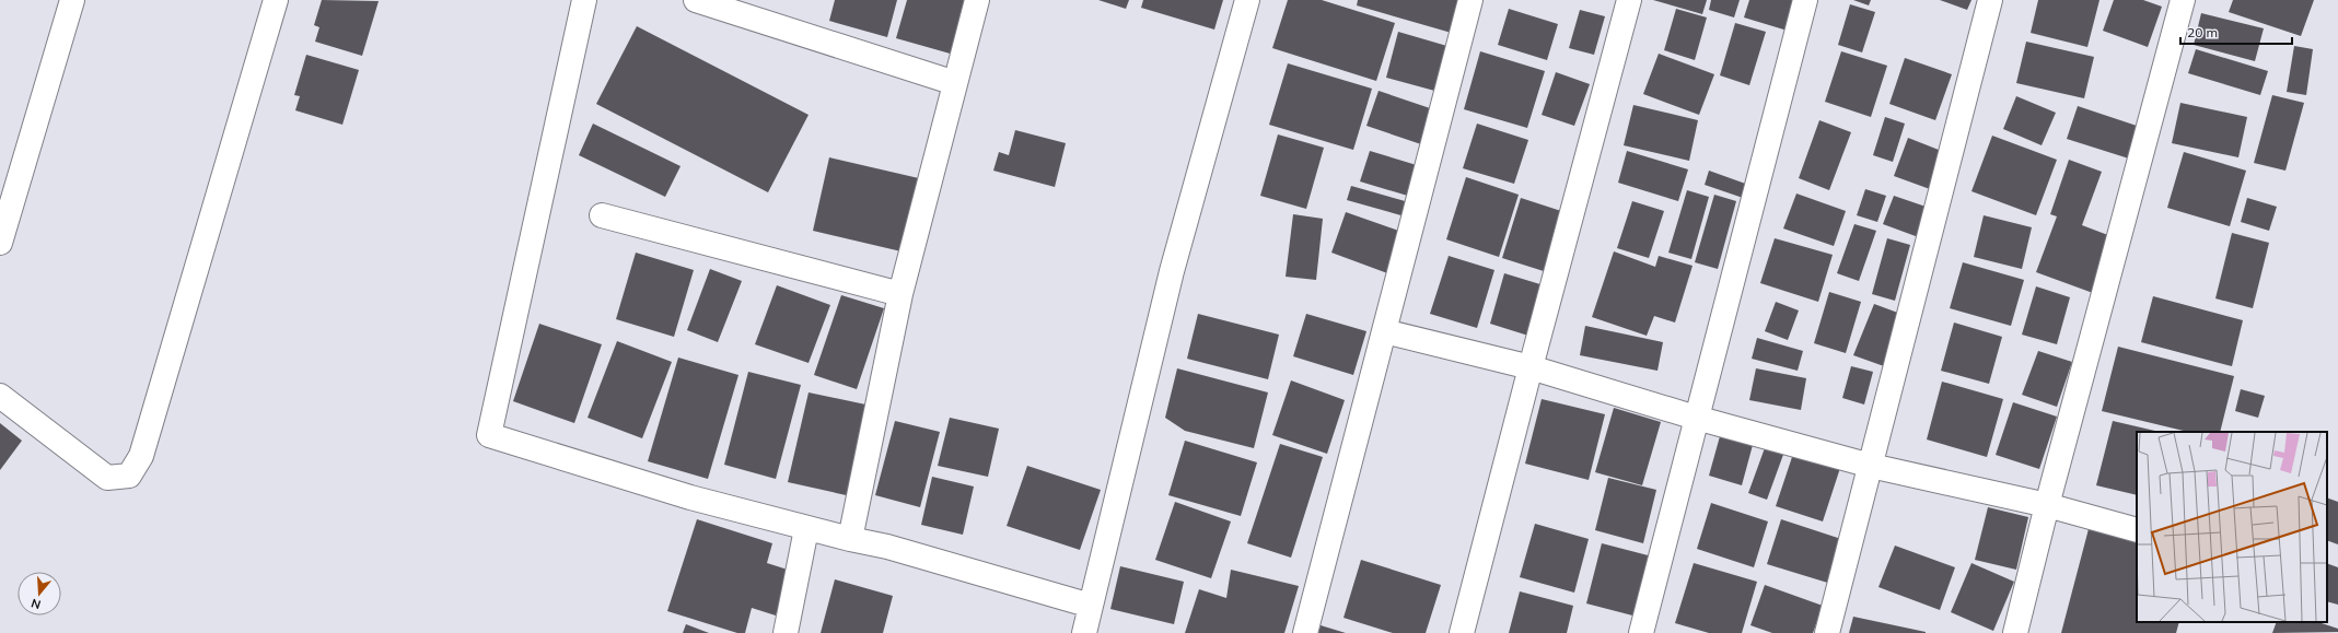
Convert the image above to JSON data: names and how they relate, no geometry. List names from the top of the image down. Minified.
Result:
{"scale_bar":"20 m","north":"bottom"}
